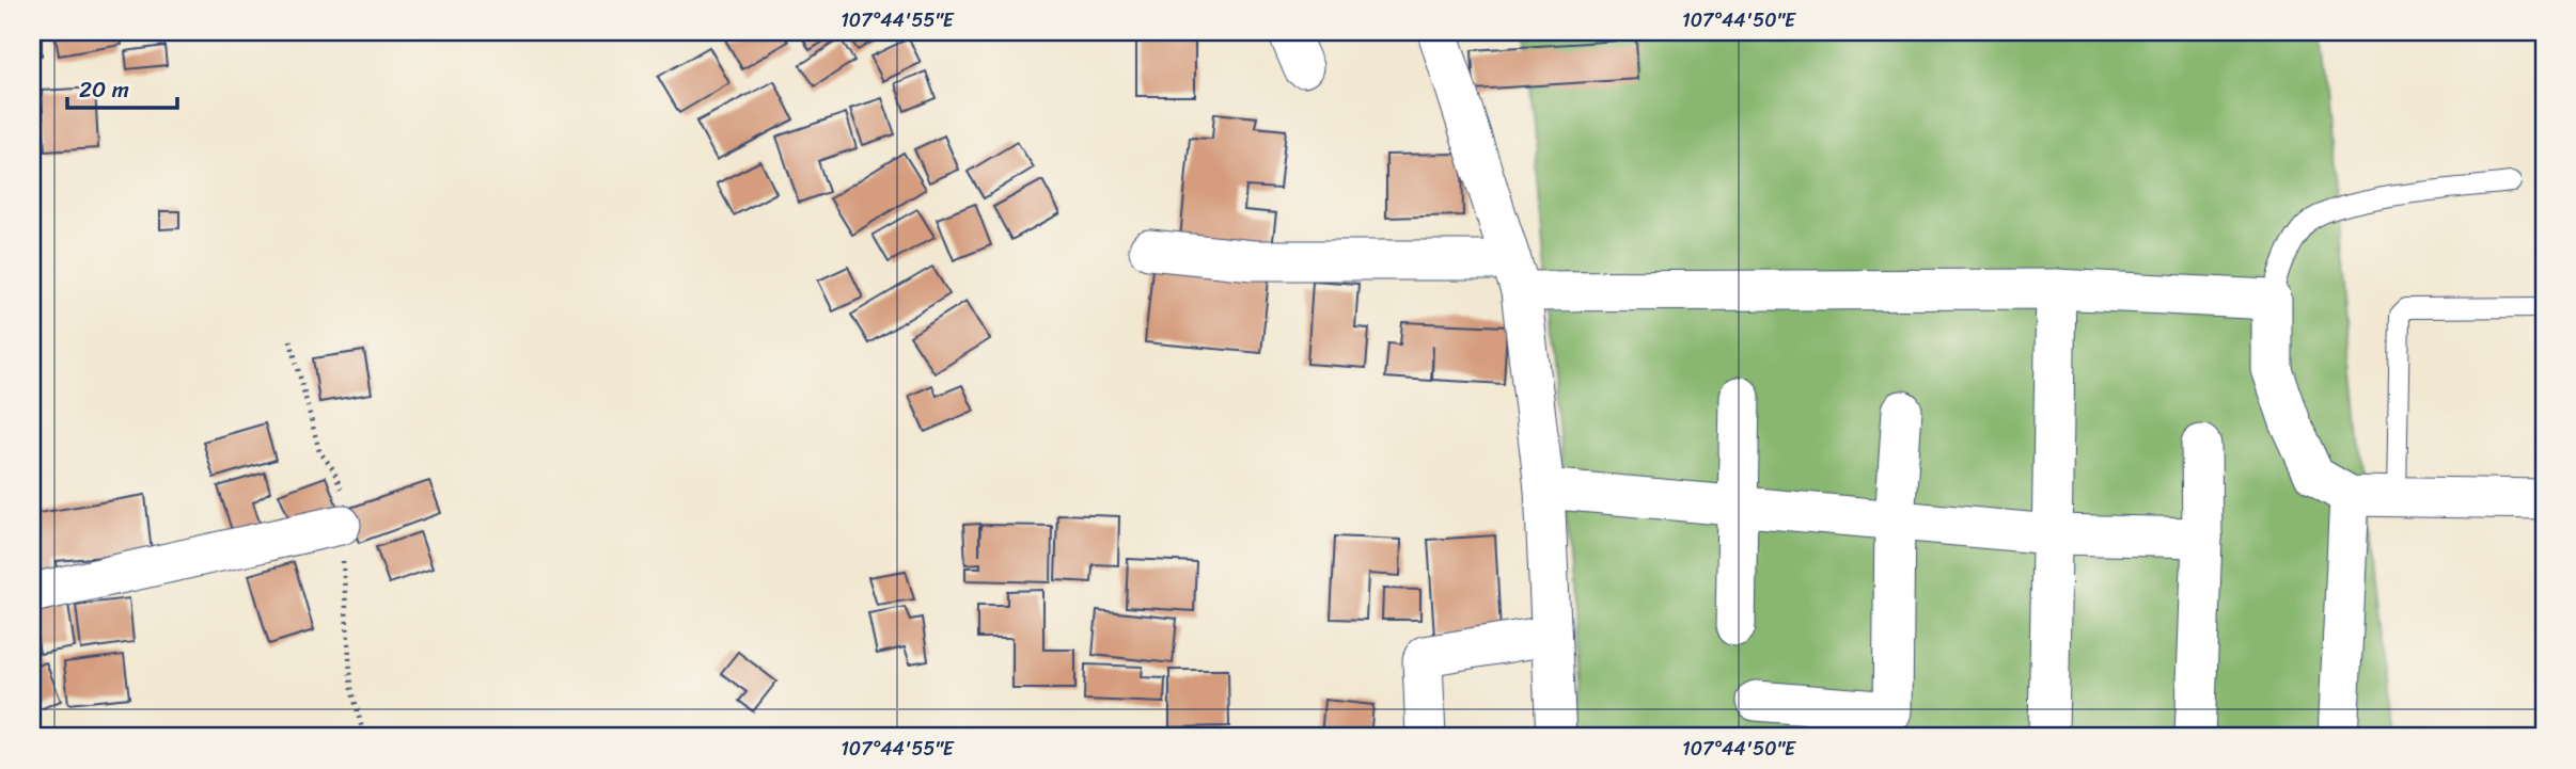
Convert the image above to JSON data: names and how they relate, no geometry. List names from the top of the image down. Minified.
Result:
{"scale_bar":"20 m","coordinates":["107°44'55\"E","107°44'50\"E"]}
